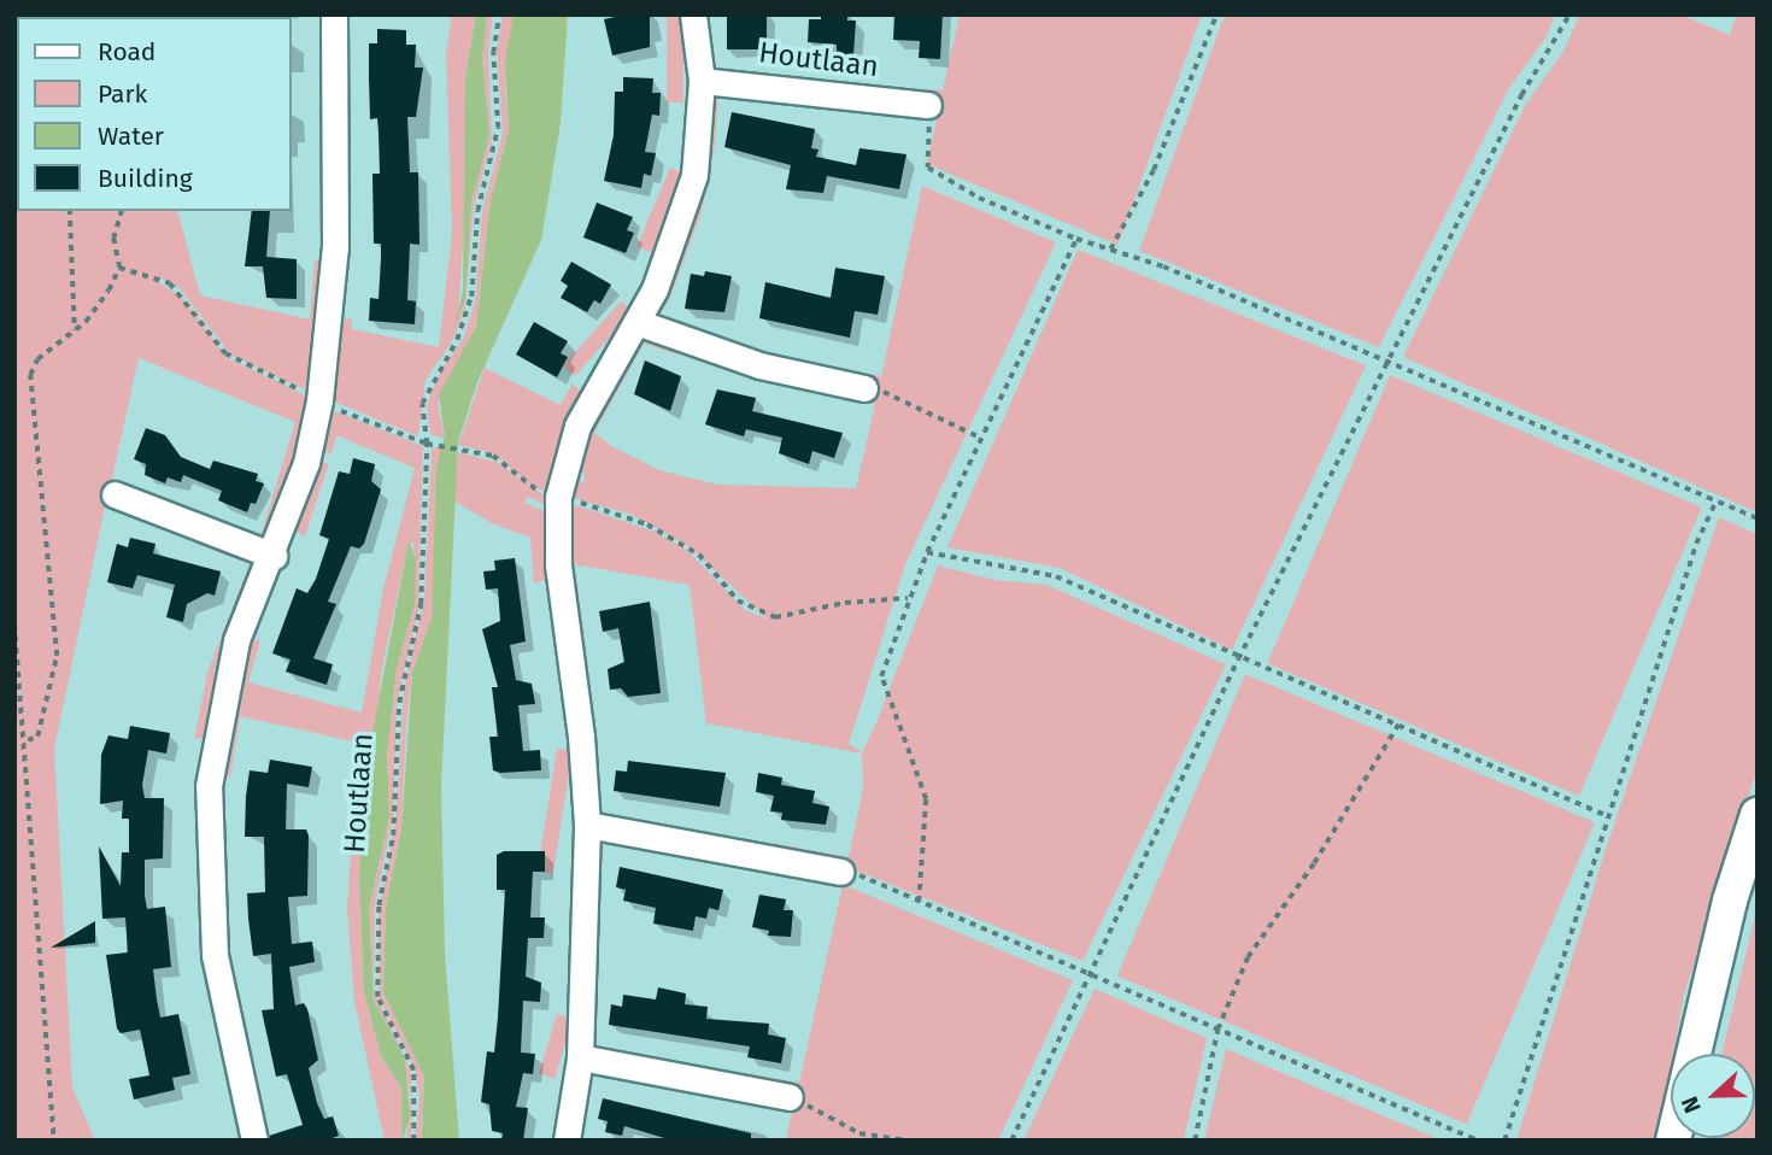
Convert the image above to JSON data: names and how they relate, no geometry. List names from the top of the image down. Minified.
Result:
{"streets":{"street":["Houtlaan"]},"legend":["Road","Park","Water","Building"],"north":"left"}
